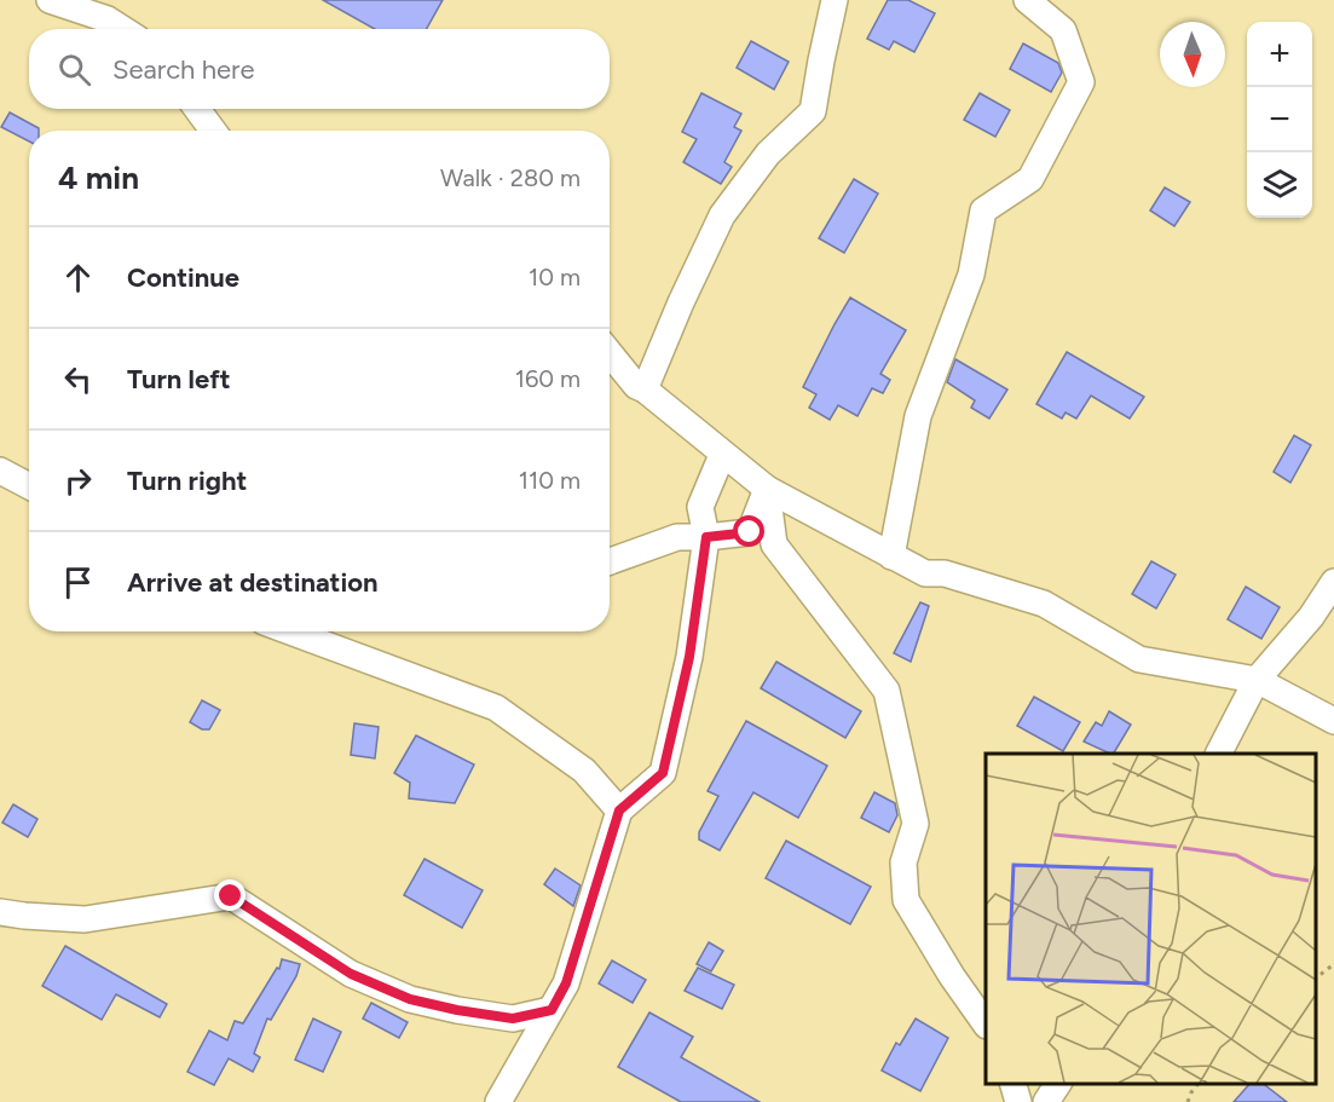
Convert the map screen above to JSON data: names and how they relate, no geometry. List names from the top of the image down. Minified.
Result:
{"north":"bottom","page":{"map_buttons":["+","−"],"search":"Search here","heading":["4 min","Walk · 280 m"],"list":[["Continue","10 m"],["Turn left","160 m"],["Turn right","110 m"],"Arrive at destination"]}}
